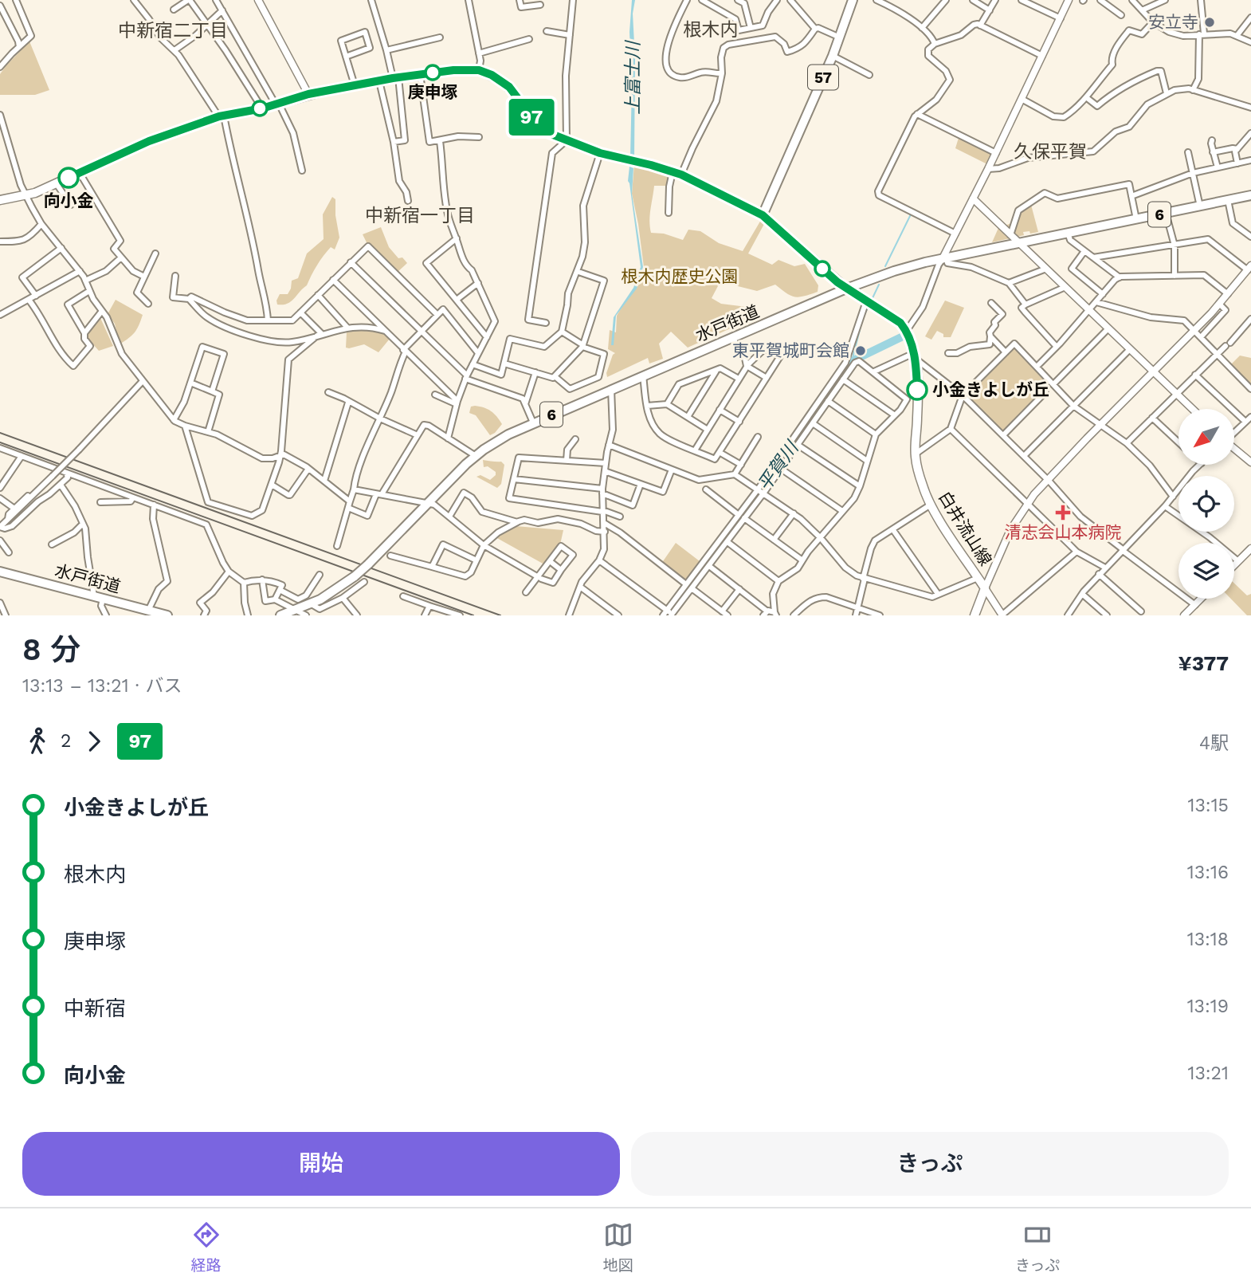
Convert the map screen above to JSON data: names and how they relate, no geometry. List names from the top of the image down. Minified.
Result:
{"streets":{"main road":["57","6","水戸街道","白井流山線"]},"crossings":[["水戸街道","白井流山線"]],"districts":["根木内","中新宿二丁目","久保平賀","中新宿一丁目"],"water":["上富士川","平賀川"],"parks":["根木内歴史公園"],"places":{"other":["安立寺","庚申塚","向小金","東平賀城町会館","小金きよしが丘"],"health":["清志会山本病院"]},"lines":["bus line 97"],"north":"bottom left","page":{"on_map":"97","heading":["8 分","13:13 – 13:21 · バス","¥377"],"legs":["2","97","4駅"],"list":[{"name":"小金きよしが丘","value":"13:15"},{"name":"根木内","value":"13:16"},{"name":"庚申塚","value":"13:18"},{"name":"中新宿","value":"13:19"},{"name":"向小金","value":"13:21"}],"buttons":["開始","きっぷ"],"tabs":["経路","地図","きっぷ"]}}
